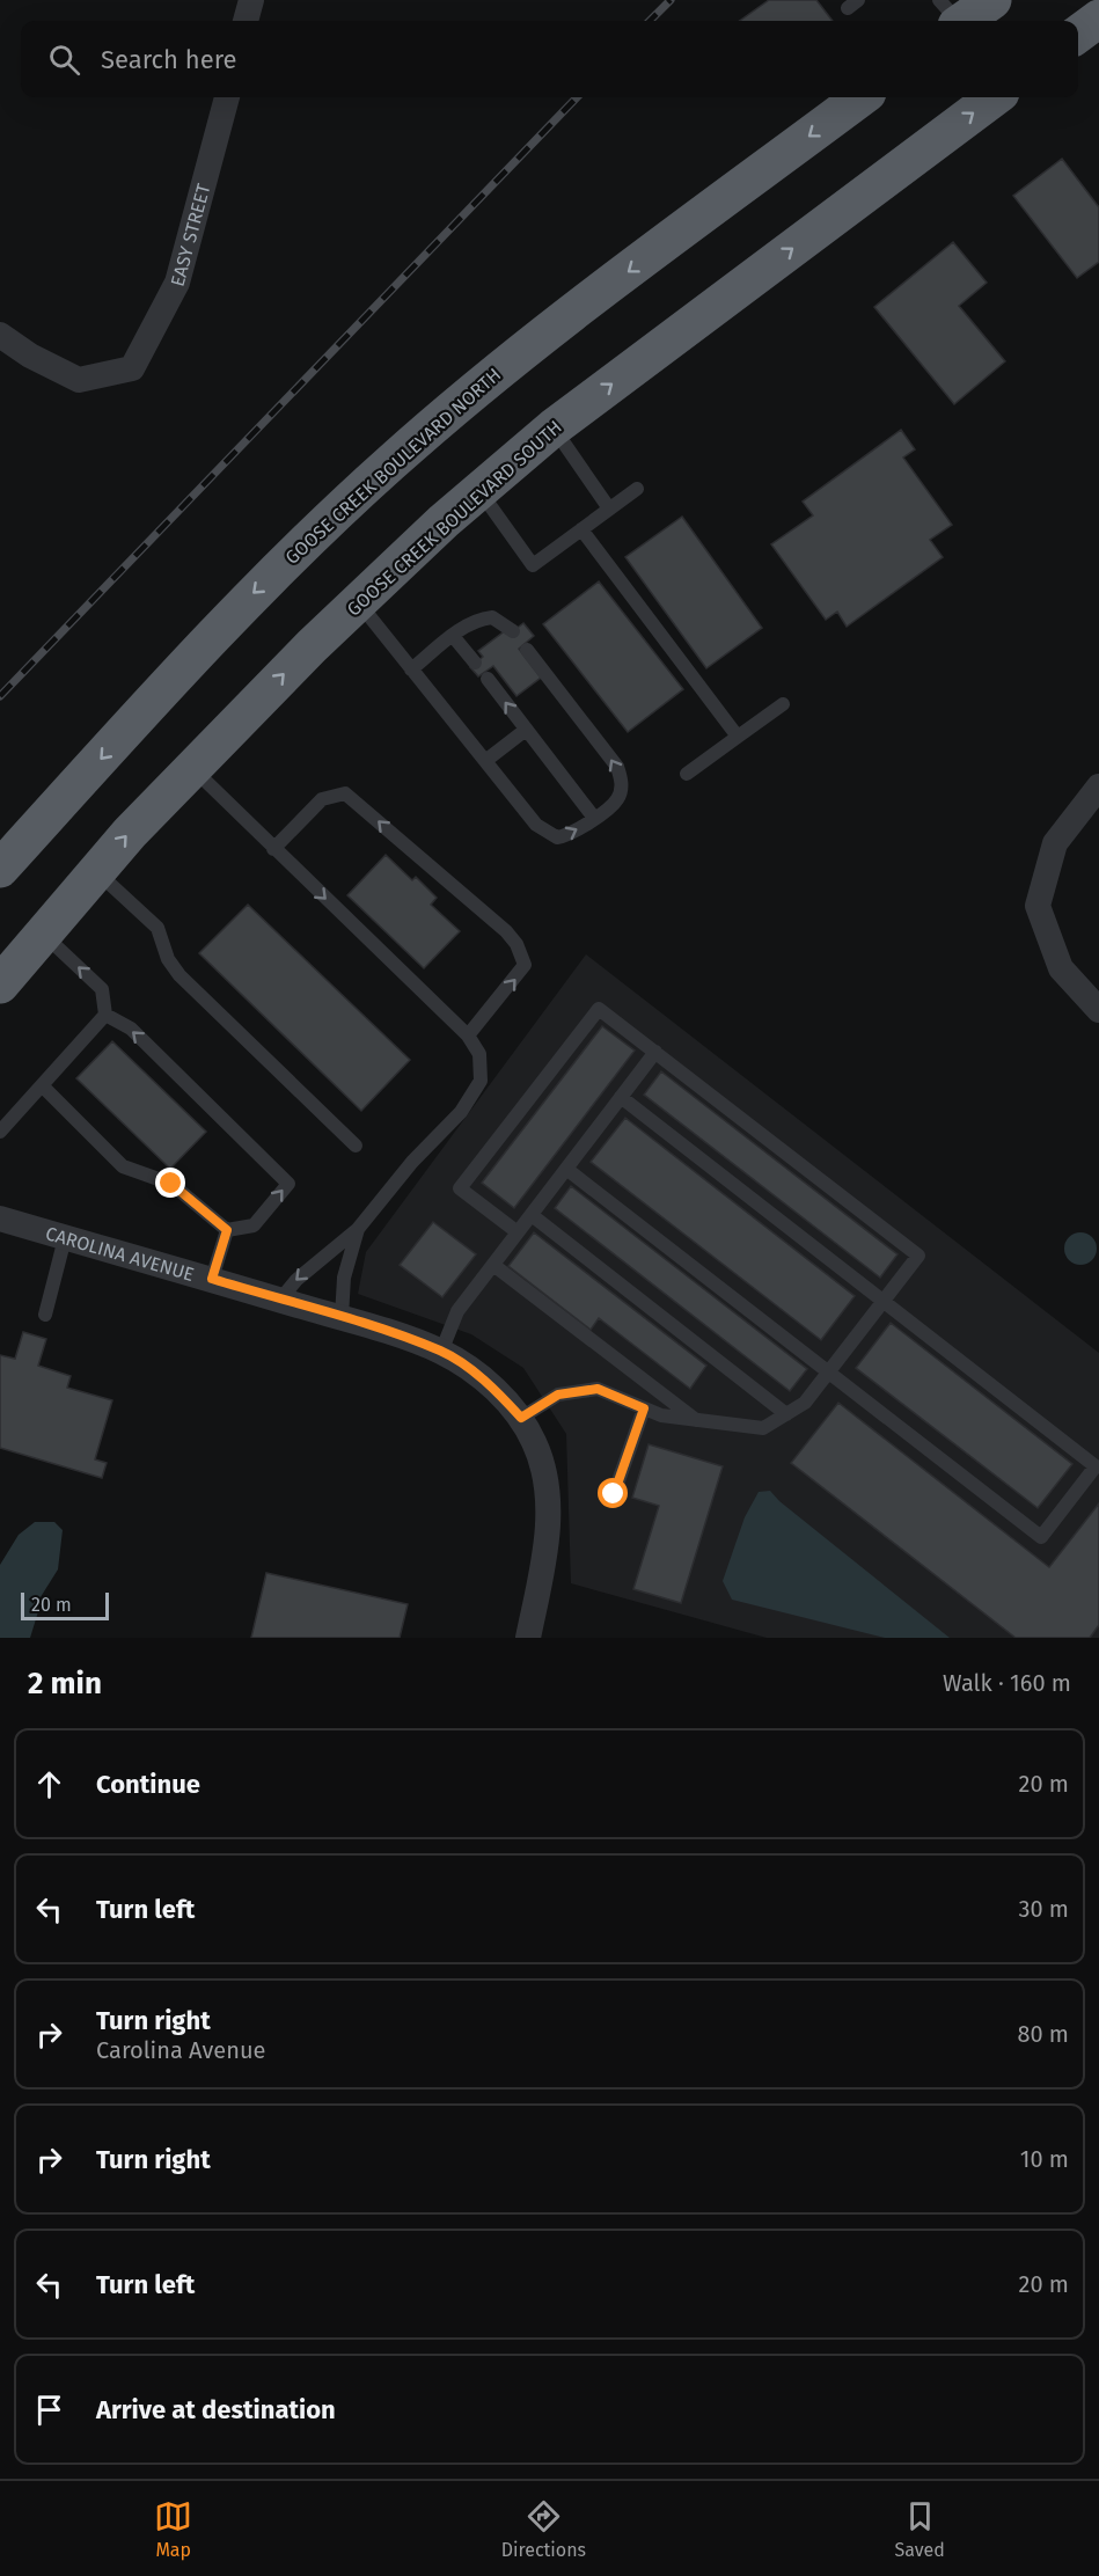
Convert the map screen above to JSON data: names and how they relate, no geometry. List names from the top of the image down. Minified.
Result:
{"streets":{"highway":["GOOSE CREEK BOULEVARD NORTH","GOOSE CREEK BOULEVARD SOUTH"],"street":["EASY STREET","CAROLINA AVENUE"]},"one_way":["GOOSE CREEK BOULEVARD NORTH","GOOSE CREEK BOULEVARD SOUTH"],"scale_bar":"20 m","page":{"search":"Search here","scale":"20 m","heading":["2 min","Walk · 160 m"],"list":[["Continue","20 m"],["Turn left","30 m"],["Turn right","Carolina Avenue","80 m"],["Turn right","10 m"],["Turn left","20 m"],"Arrive at destination"],"nav":["Map","Directions","Saved"]}}
